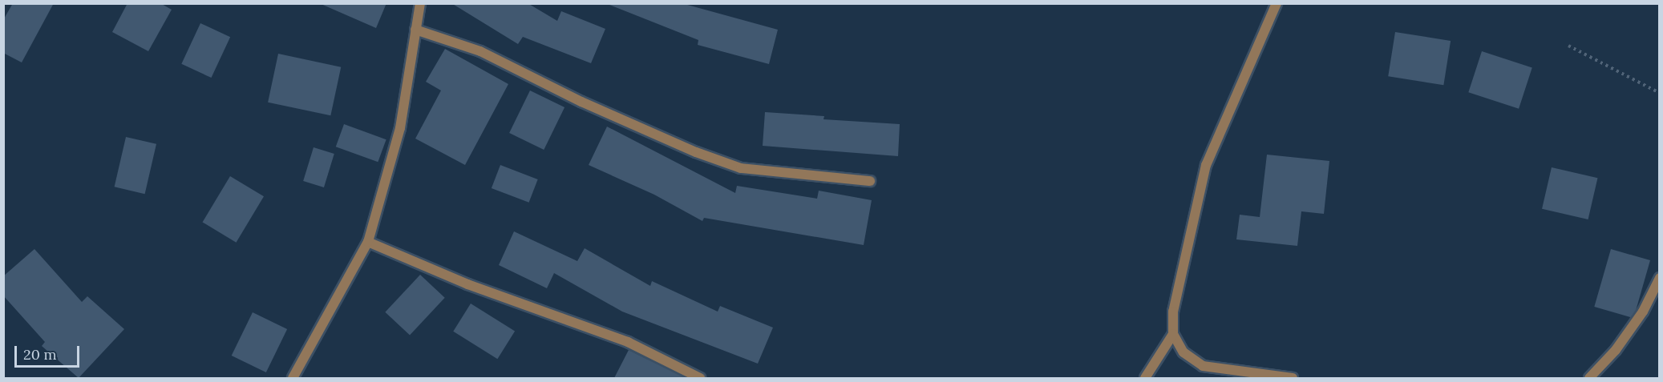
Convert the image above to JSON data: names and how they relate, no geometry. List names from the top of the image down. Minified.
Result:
{"scale_bar":"20 m"}
